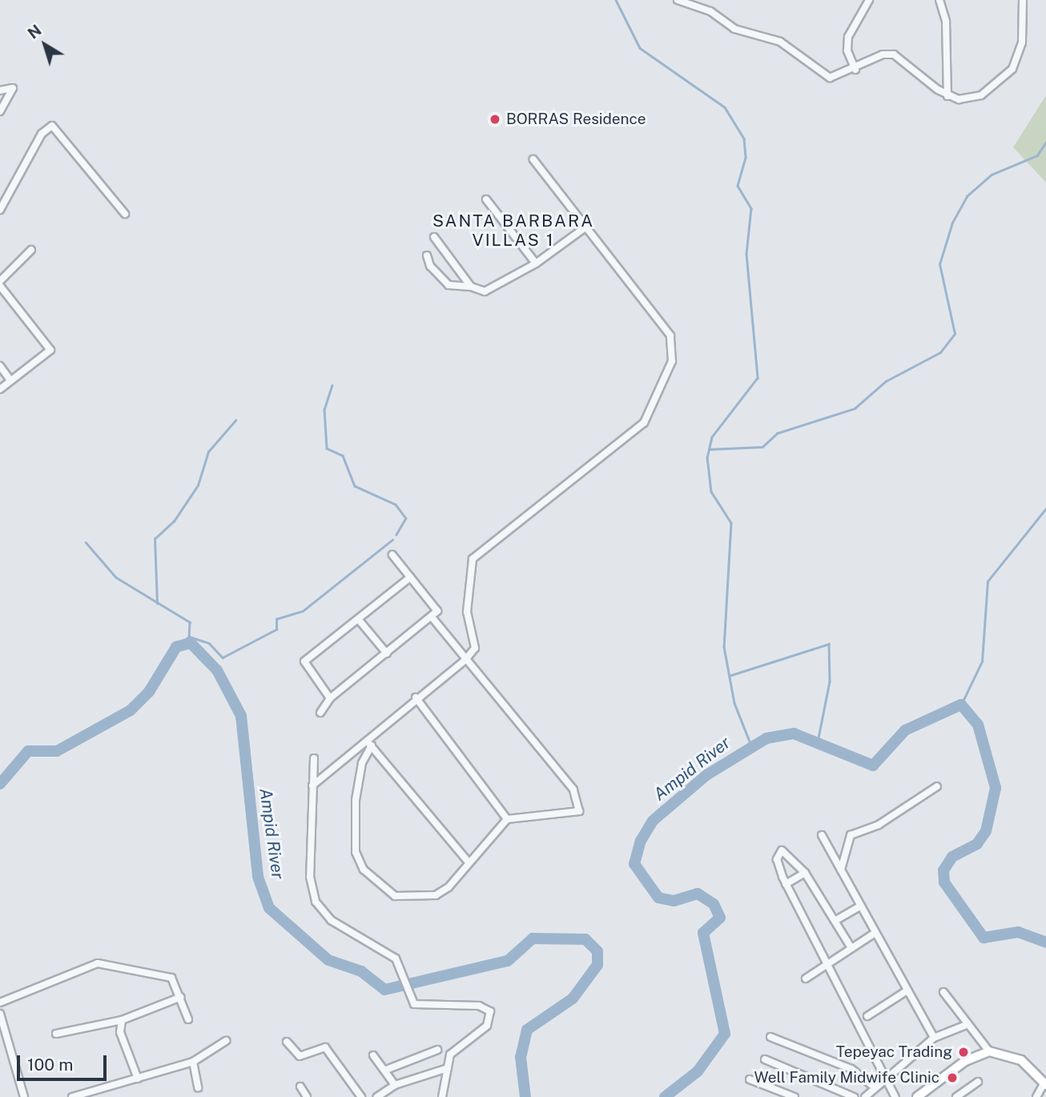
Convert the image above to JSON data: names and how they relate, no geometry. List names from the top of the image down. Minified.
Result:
{"districts":["SANTA BARBARA VILLAS 1"],"water":["Ampid River"],"places":["BORRAS Residence","Tepeyac Trading","Well Family Midwife Clinic"],"scale_bar":"100 m","north":"top left"}
